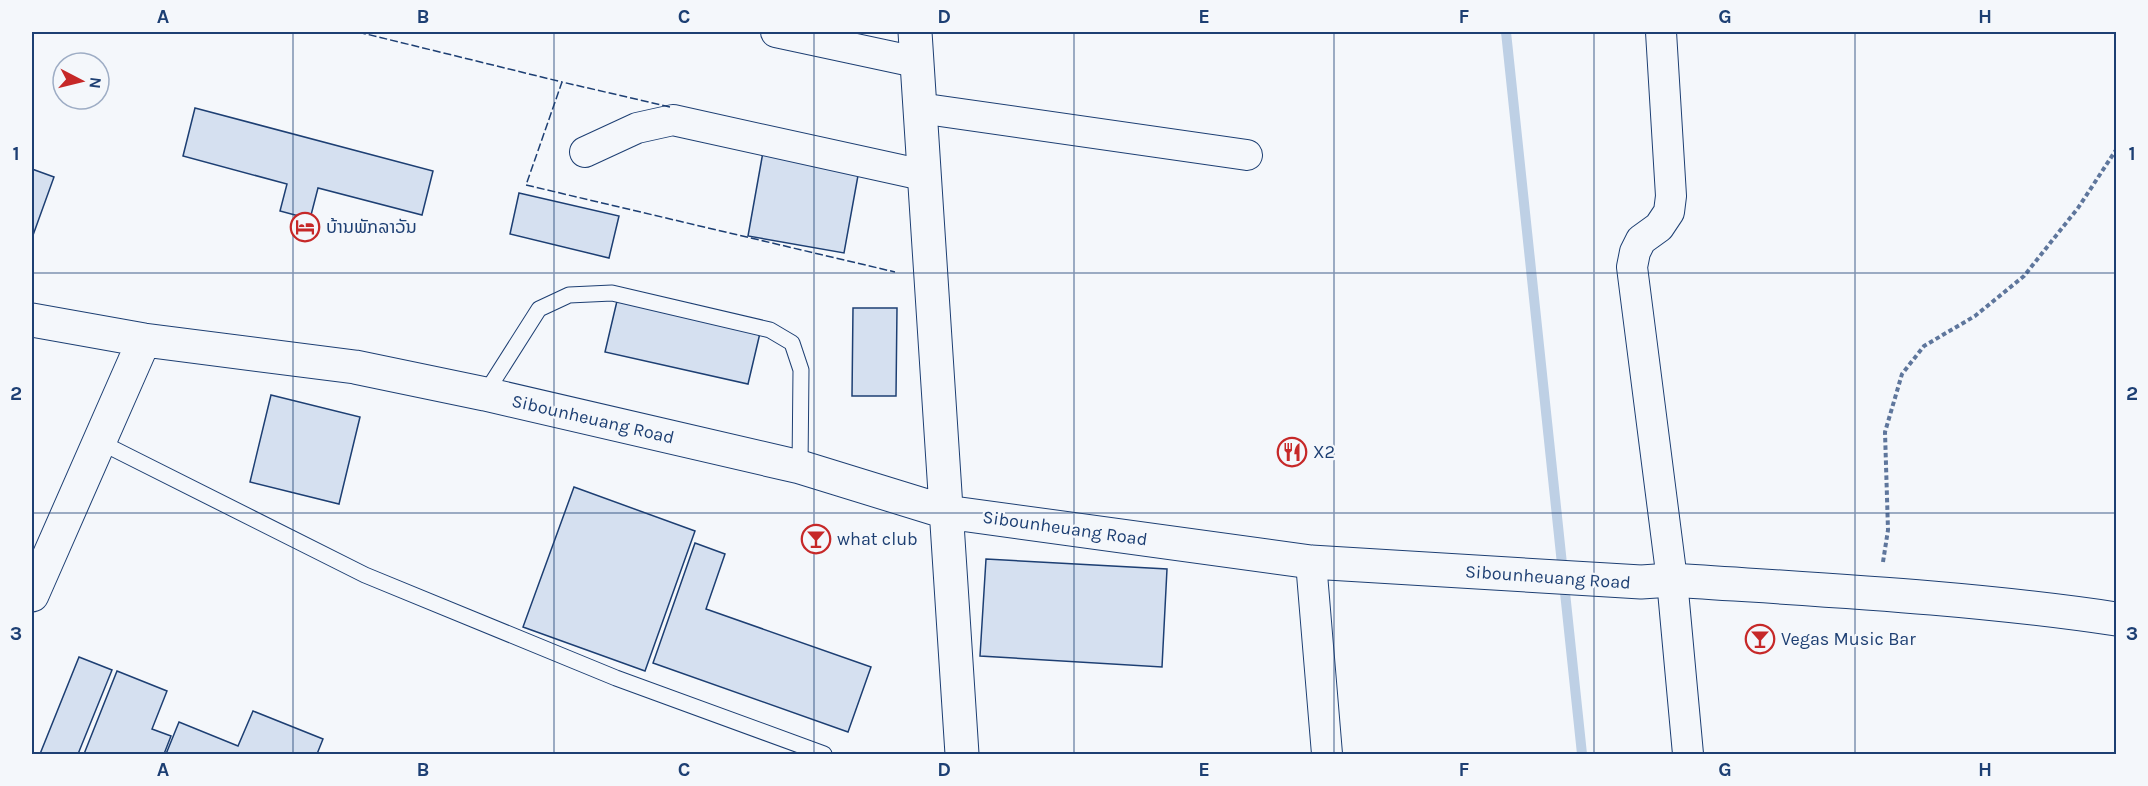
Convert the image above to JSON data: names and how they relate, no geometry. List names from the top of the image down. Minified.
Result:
{"streets":{"street":["Sibounheuang Road"]},"places":{"hotel":["ບ້ານພັກລາວັນ"],"restaurant":["X2"],"bar":["what club","Vegas Music Bar"]},"north":"right","grid":{"columns":["A","B","C","D","E","F","G","H"],"rows":["1","2","3"]}}
